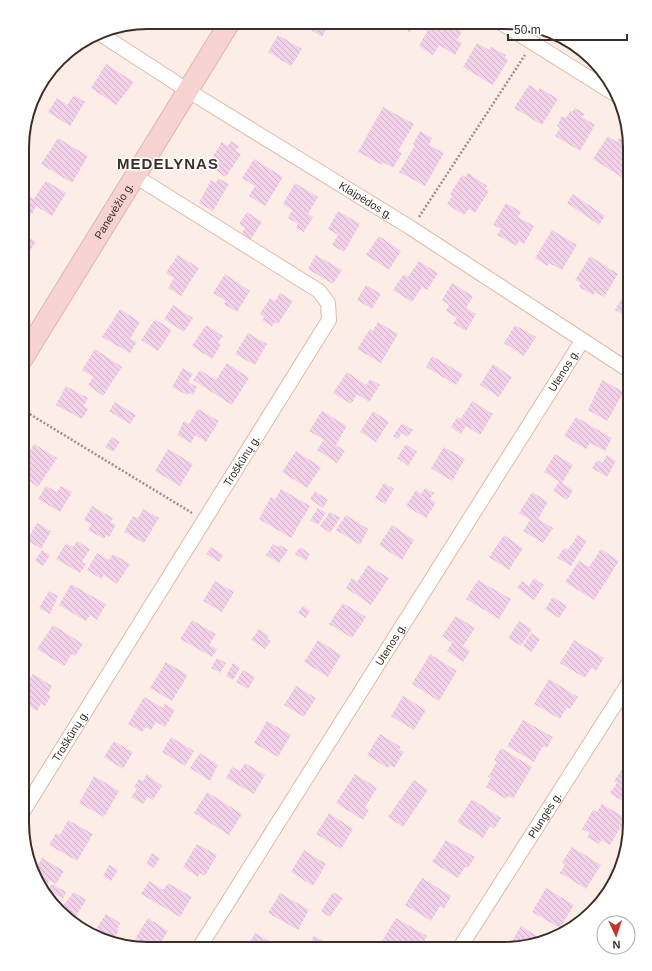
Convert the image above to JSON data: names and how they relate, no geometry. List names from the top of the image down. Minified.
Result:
{"streets":{"street":["Klaipėdos g.","Panevėžio g.","Utenos g.","Troškūnų g.","Plungės g."]},"crossings":[["Klaipėdos g.","Panevėžio g."],["Klaipėdos g.","Utenos g."],["Panevėžio g.","Troškūnų g."]],"districts":["MEDELYNAS"],"scale_bar":"50 m","north":"bottom"}
